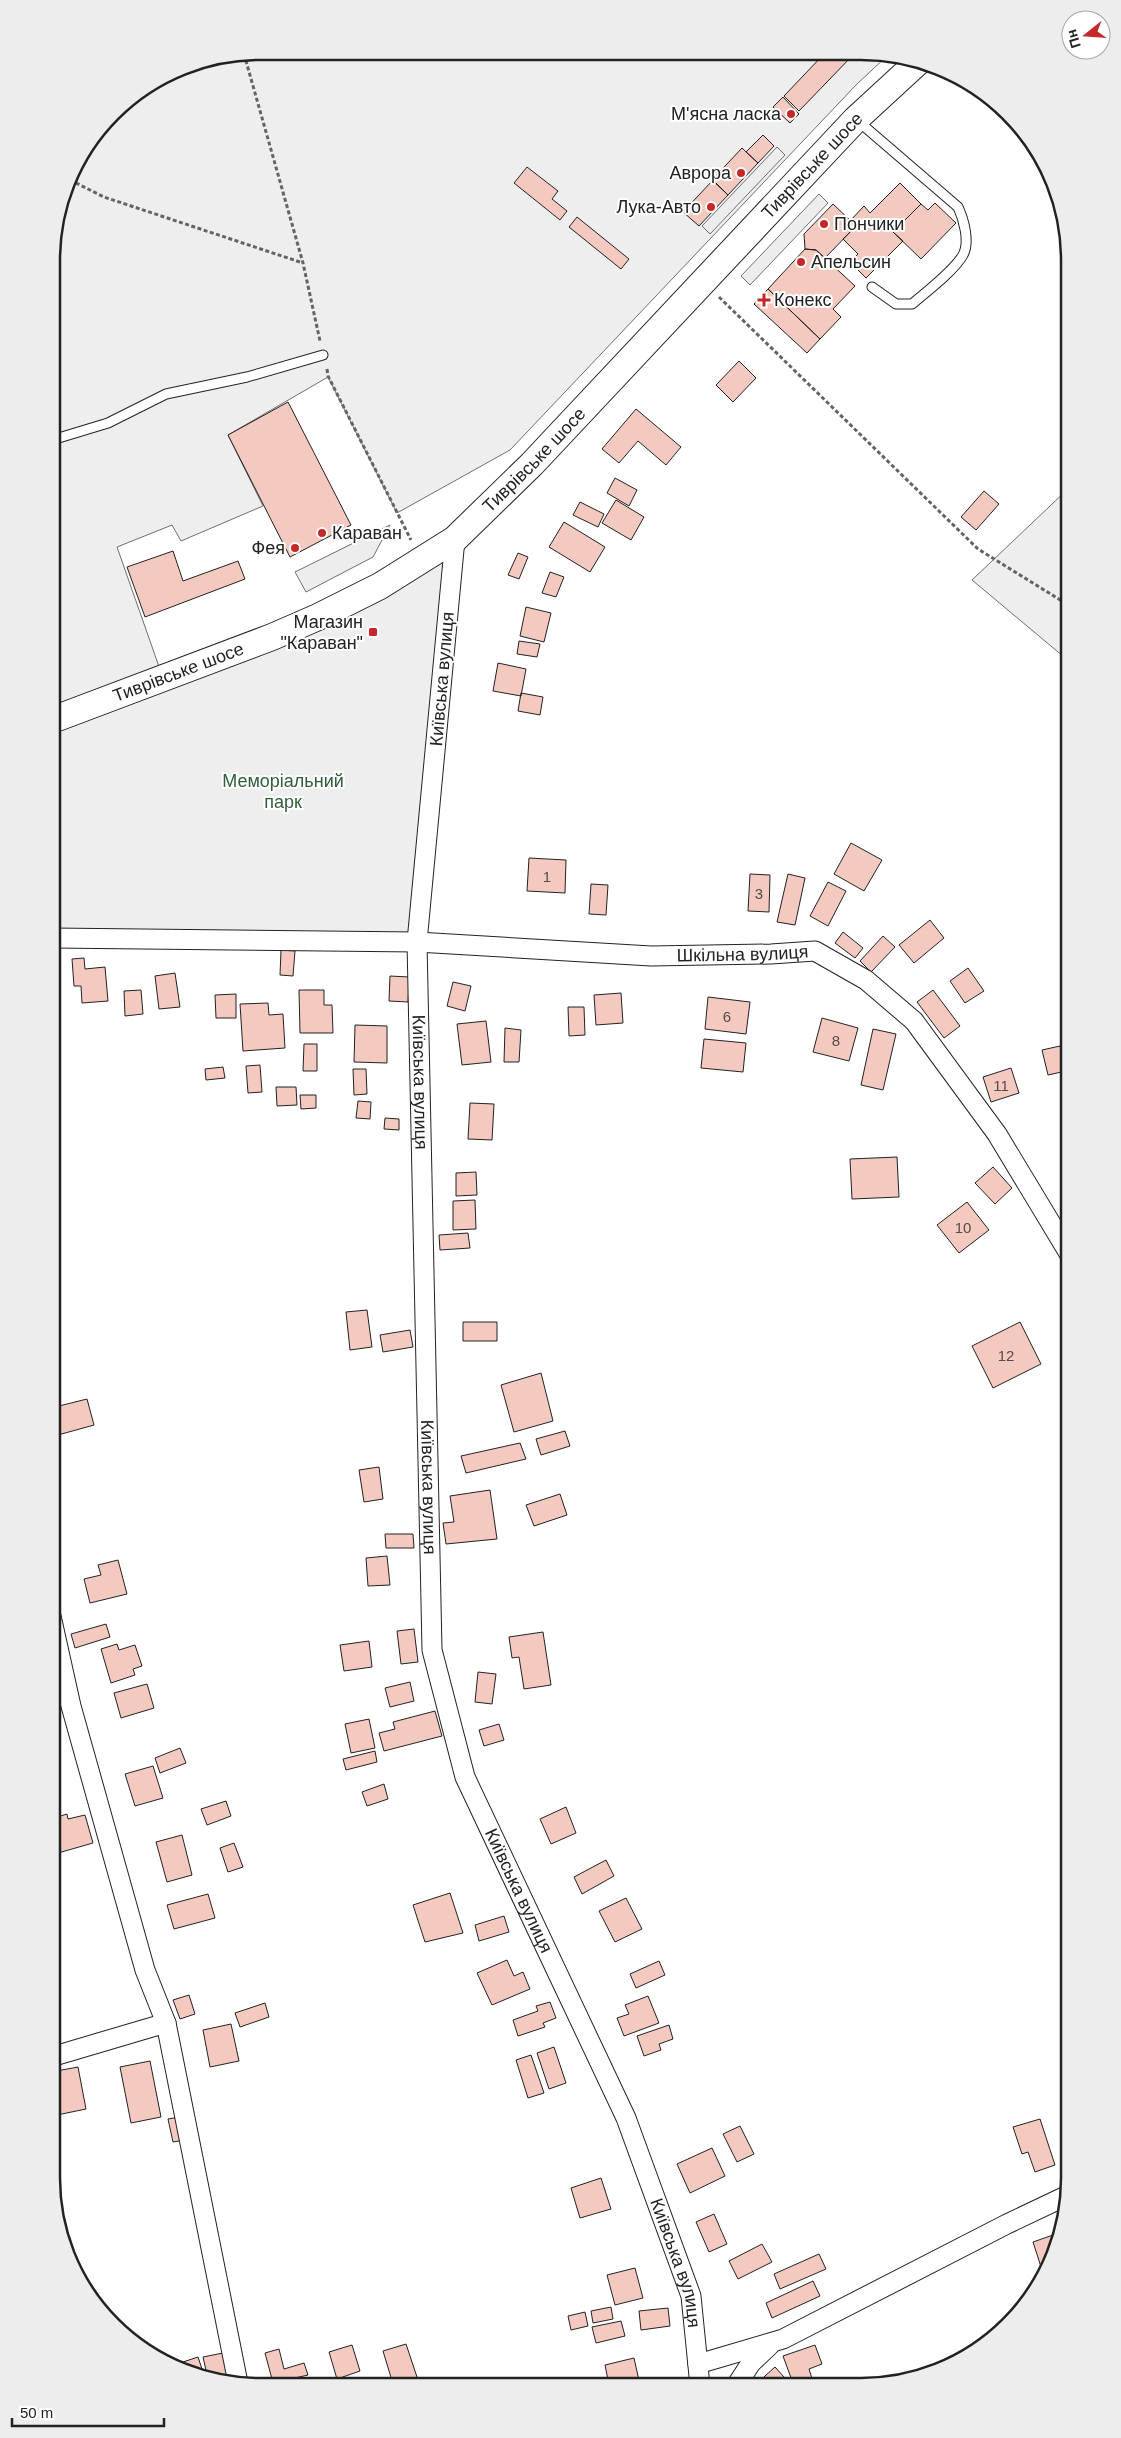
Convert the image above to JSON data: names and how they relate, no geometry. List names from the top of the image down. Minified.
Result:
{"streets":{"main road":["Тиврівське шосе"],"street":["Київська вулиця","Шкільна вулиця"]},"crossings":[["Тиврівське шосе","Київська вулиця"],["Київська вулиця","Шкільна вулиця"]],"parks":["Меморіальний парк"],"places":{"other":["М'ясна ласка","Аврора","Лука-Авто","Пончики","Апельсин","Караван","Фея"],"health":["Конекс"],"transit":["Магазин \"Караван\""]},"house_numbers":["1","3","6","8","11","10","12"],"scale_bar":"50 m","north":"left"}
